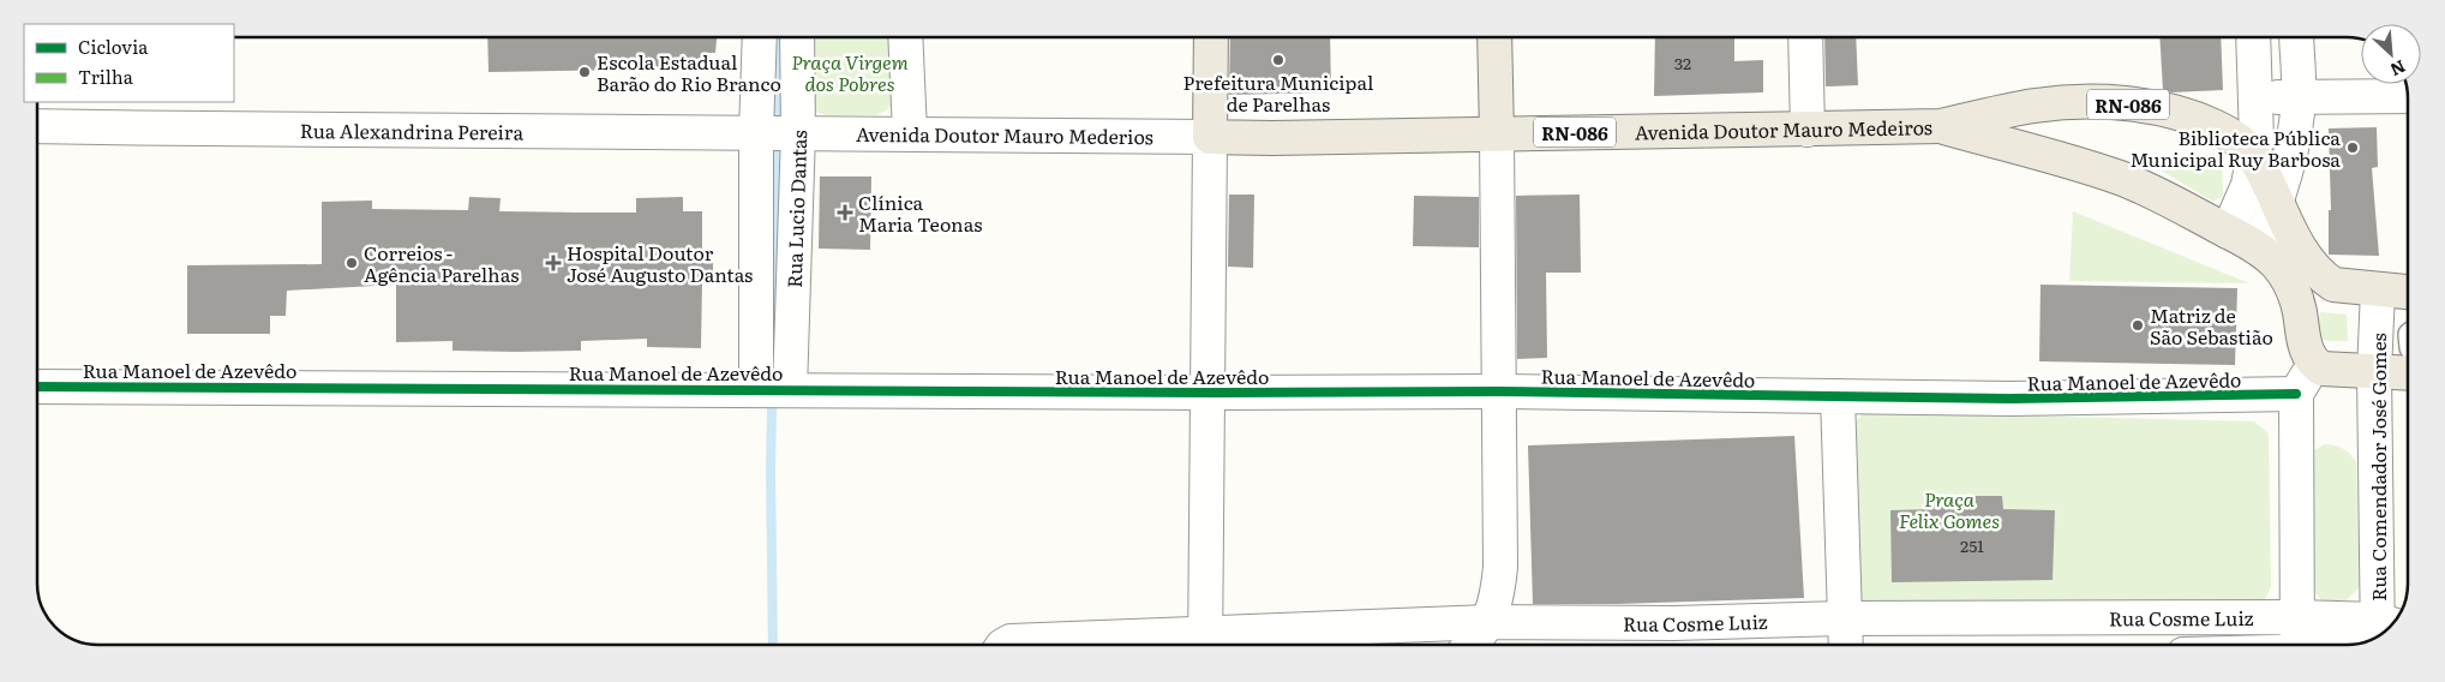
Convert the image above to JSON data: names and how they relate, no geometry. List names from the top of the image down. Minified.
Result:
{"streets":{"main road":["RN-086","Avenida Doutor Mauro Medeiros"],"street":["Rua Alexandrina Pereira","Avenida Doutor Mauro Mederios","Rua Lucio Dantas","Rua Manoel de Azevêdo","Rua Comendador José Gomes","Rua Cosme Luiz"]},"crossings":[["RN-086","Avenida Doutor Mauro Medeiros"],["Avenida Doutor Mauro Medeiros","Avenida Doutor Mauro Mederios"],["Rua Alexandrina Pereira","Avenida Doutor Mauro Mederios"],["Rua Alexandrina Pereira","Rua Lucio Dantas"],["Avenida Doutor Mauro Mederios","Rua Lucio Dantas"],["Rua Lucio Dantas","Rua Manoel de Azevêdo"],["Rua Comendador José Gomes","Rua Cosme Luiz"]],"parks":["Praça Virgem dos Pobres","Praça Felix Gomes"],"places":{"other":["Prefeitura Municipal de Parelhas","Escola Estadual Barão do Rio Branco","Biblioteca Pública Municipal Ruy Barbosa","Correios - Agência Parelhas","Matriz de São Sebastião"],"health":["Clínica Maria Teonas","Hospital Doutor José Augusto Dantas"]},"house_numbers":["32","251"],"legend":["Ciclovia","Trilha"],"north":"bottom right"}
